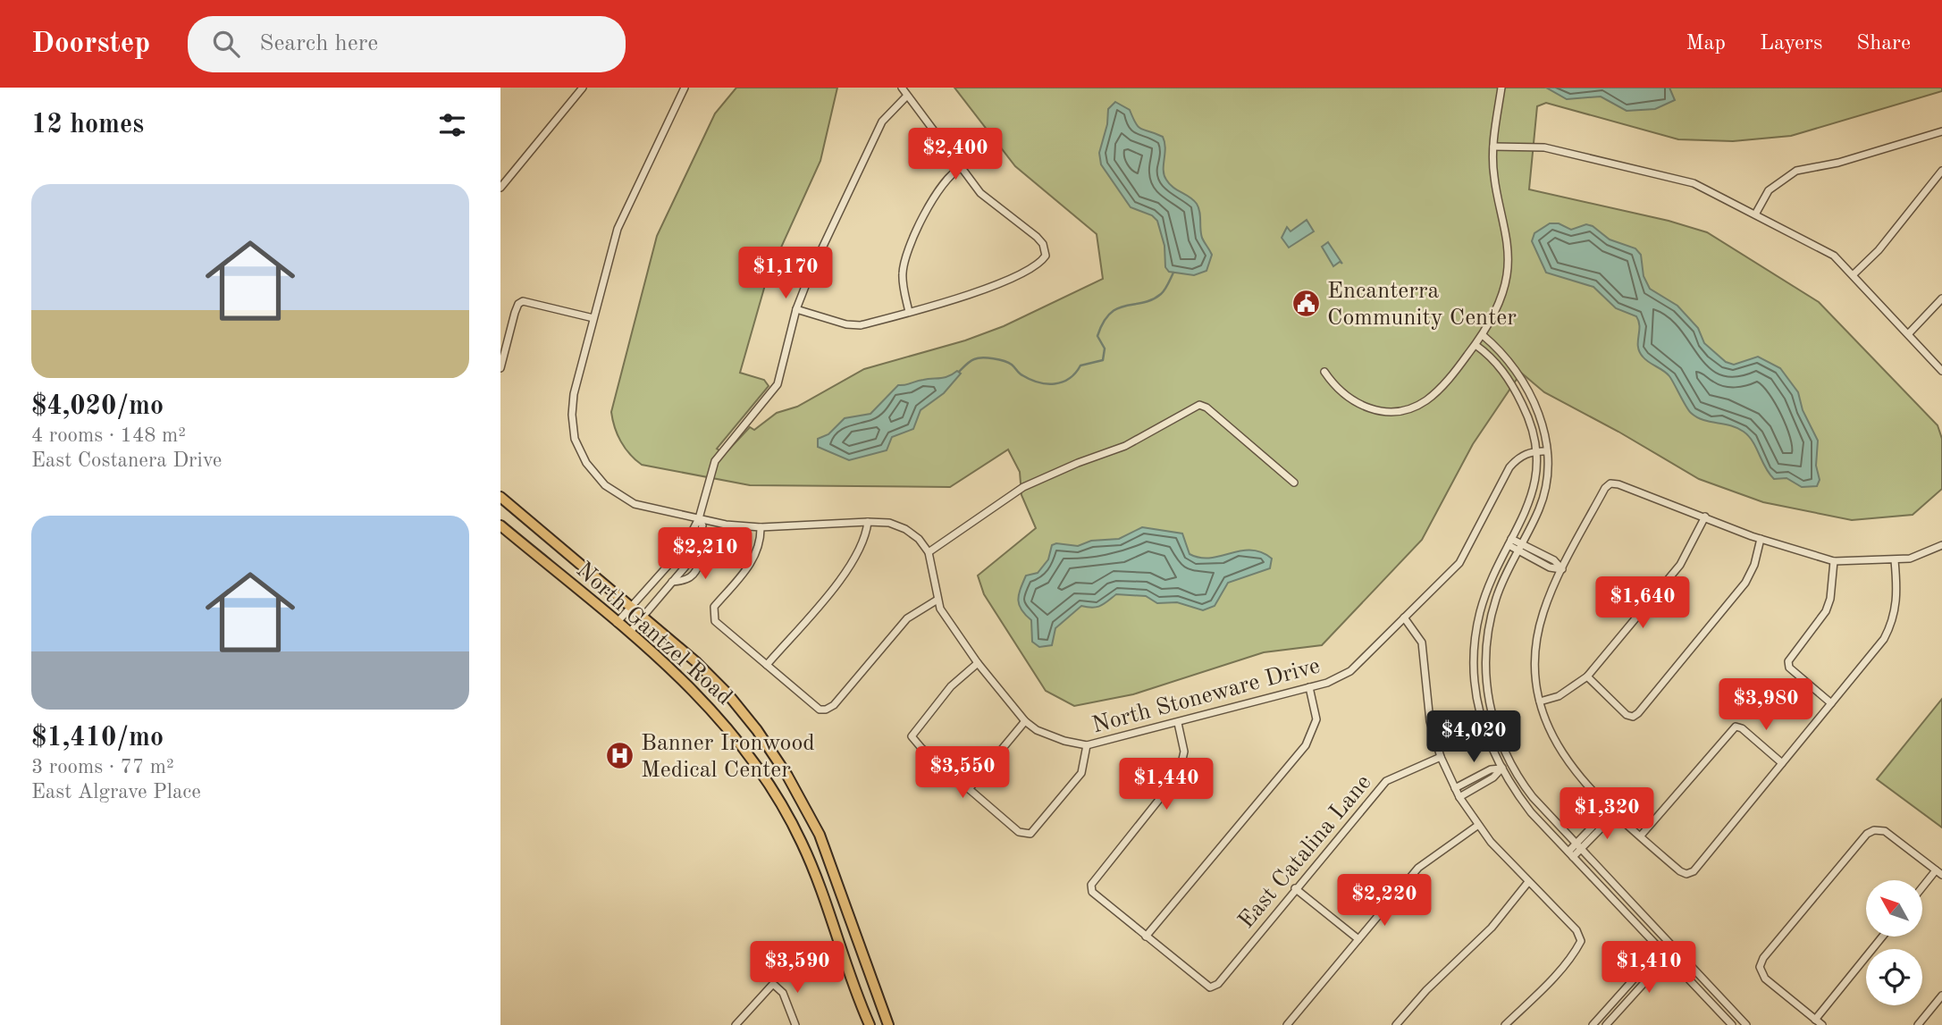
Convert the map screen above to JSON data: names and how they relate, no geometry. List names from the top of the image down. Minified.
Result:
{"streets":{"main road":["North Gantzel Road"],"street":["North Stoneware Drive","East Catalina Lane"]},"places":{"public building":["Encanterra Community Center"],"hospital":["Banner Ironwood Medical Center"]},"north":"top left","page":{"header":"Doorstep","search":"Search here","nav":["Map","Layers","Share"],"heading":"12 homes","price":["$2,400","$1,170","$2,210","$1,640","$3,980","$4,020","$3,550","$1,440","$1,320","$2,220","$3,590","$1,410"],"list":[{"name":"$4,020/mo","note":"4 rooms · 148 m² · East Costanera Drive"},{"name":"$1,410/mo","note":"3 rooms · 77 m² · East Algrave Place"}]}}
